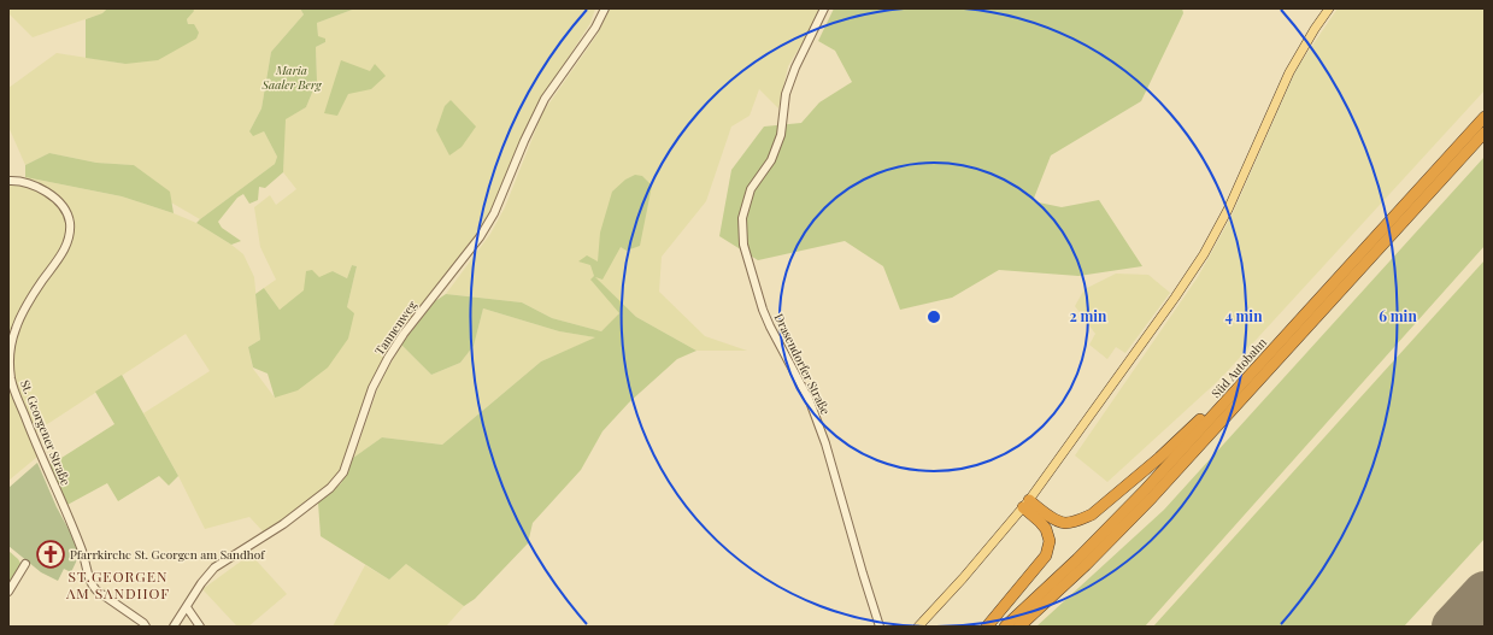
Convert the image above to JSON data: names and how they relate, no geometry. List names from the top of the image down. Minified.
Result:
{"streets":{"highway":["Süd Autobahn"],"street":["Tannenweg","Drasendorfer Straße","St. Georgener Straße"]},"districts":["ST.GEORGEN AM SANDHOF"],"parks":["Maria Saaler Berg"],"places":{"church":["Pfarrkirche St. Georgen am Sandhof"]},"rings":["2 min","4 min","6 min"]}
